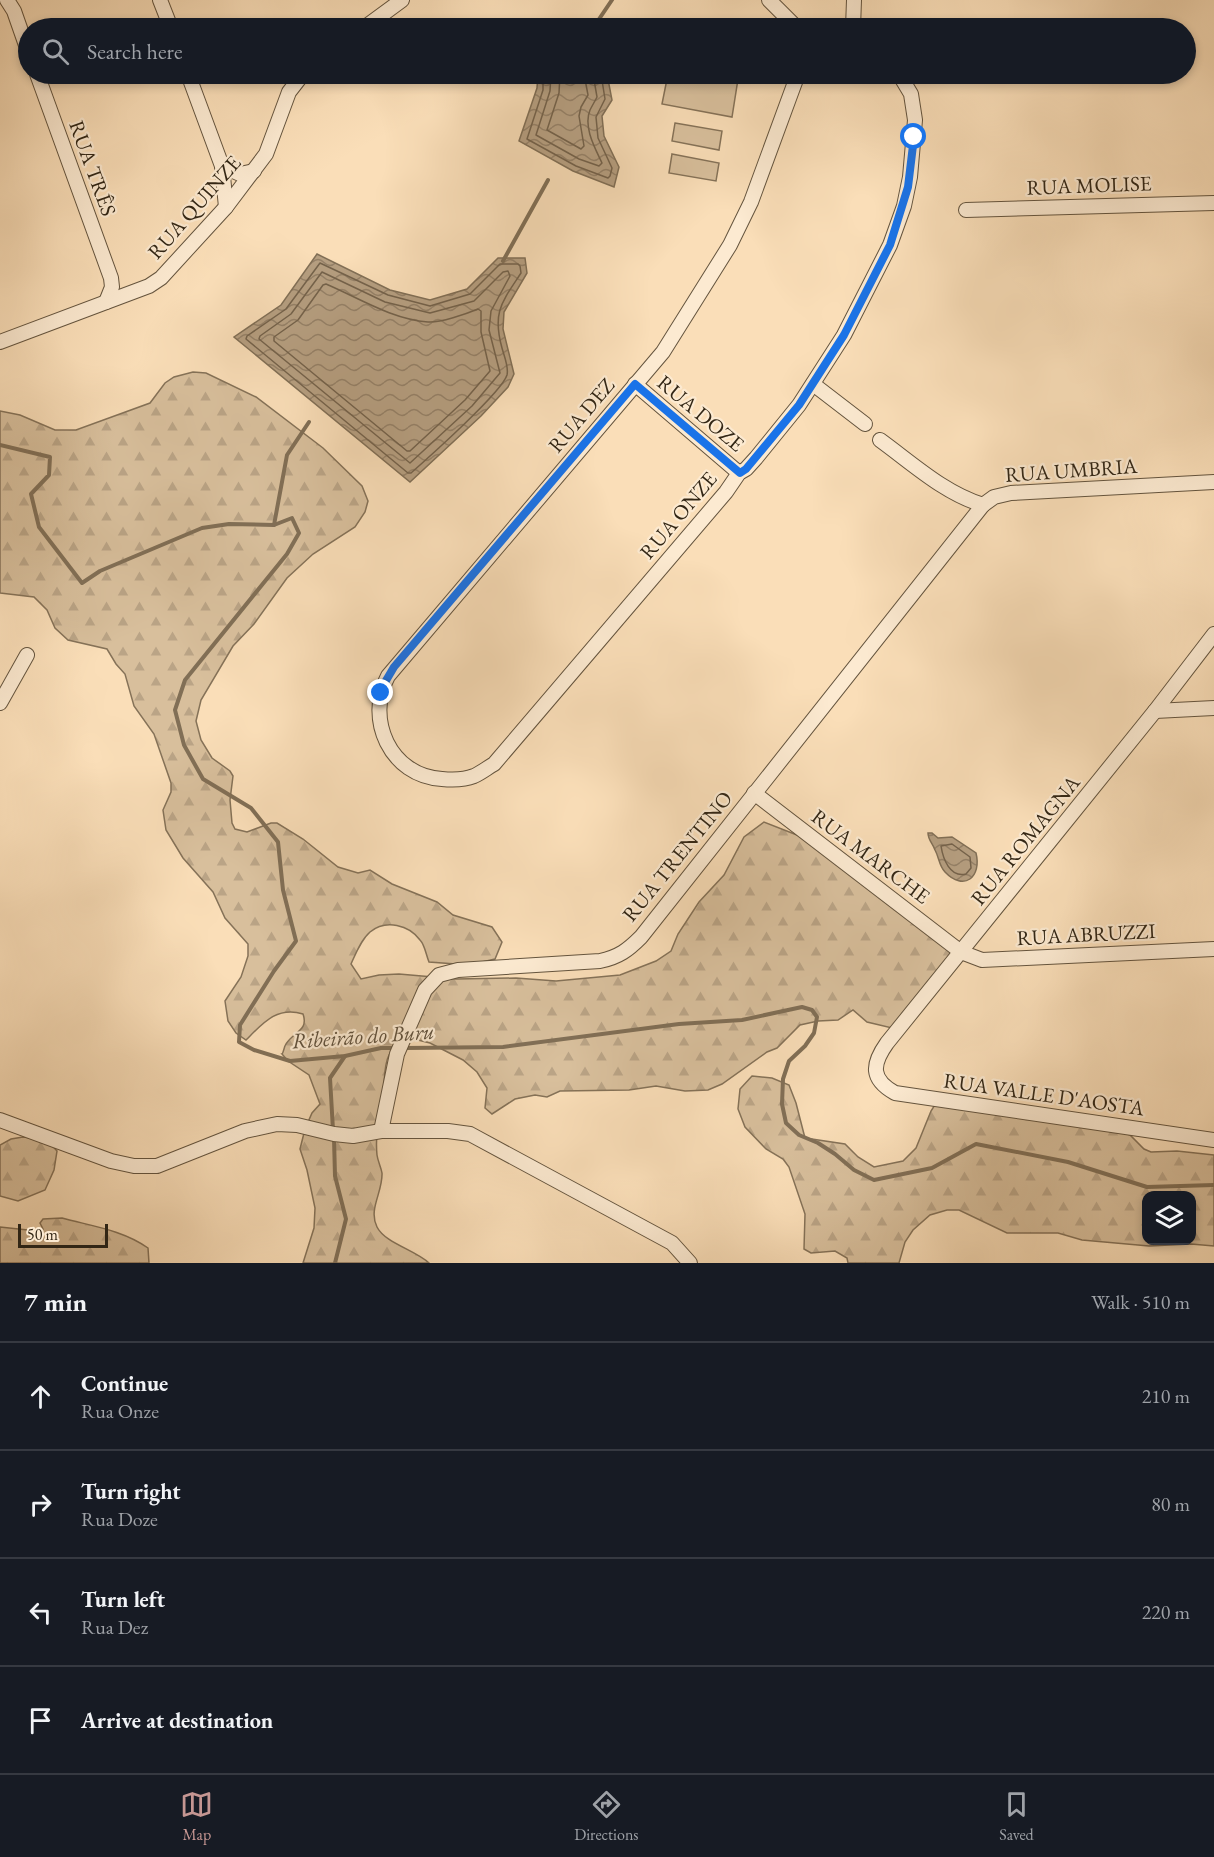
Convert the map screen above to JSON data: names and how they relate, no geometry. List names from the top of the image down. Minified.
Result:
{"streets":{"street":["RUA TRÊS","RUA MOLISE","RUA QUINZE","RUA DOZE","RUA DEZ","RUA UMBRIA","RUA ONZE","RUA ROMAGNA","RUA TRENTINO","RUA MARCHE","RUA ABRUZZI","RUA VALLE D'AOSTA"]},"crossings":[["RUA DOZE","RUA DEZ"],["RUA DOZE","RUA ONZE"],["RUA DEZ","RUA ONZE"],["RUA UMBRIA","RUA TRENTINO"],["RUA ROMAGNA","RUA MARCHE"],["RUA ROMAGNA","RUA ABRUZZI"],["RUA ROMAGNA","RUA VALLE D'AOSTA"],["RUA TRENTINO","RUA MARCHE"],["RUA MARCHE","RUA ABRUZZI"]],"water":["Ribeirão do Buru"],"scale_bar":"50 m","page":{"search":"Search here","scale":"50 m","heading":["7 min","Walk · 510 m"],"list":[["Continue","Rua Onze","210 m"],["Turn right","Rua Doze","80 m"],["Turn left","Rua Dez","220 m"],"Arrive at destination"],"nav":["Map","Directions","Saved"]}}
